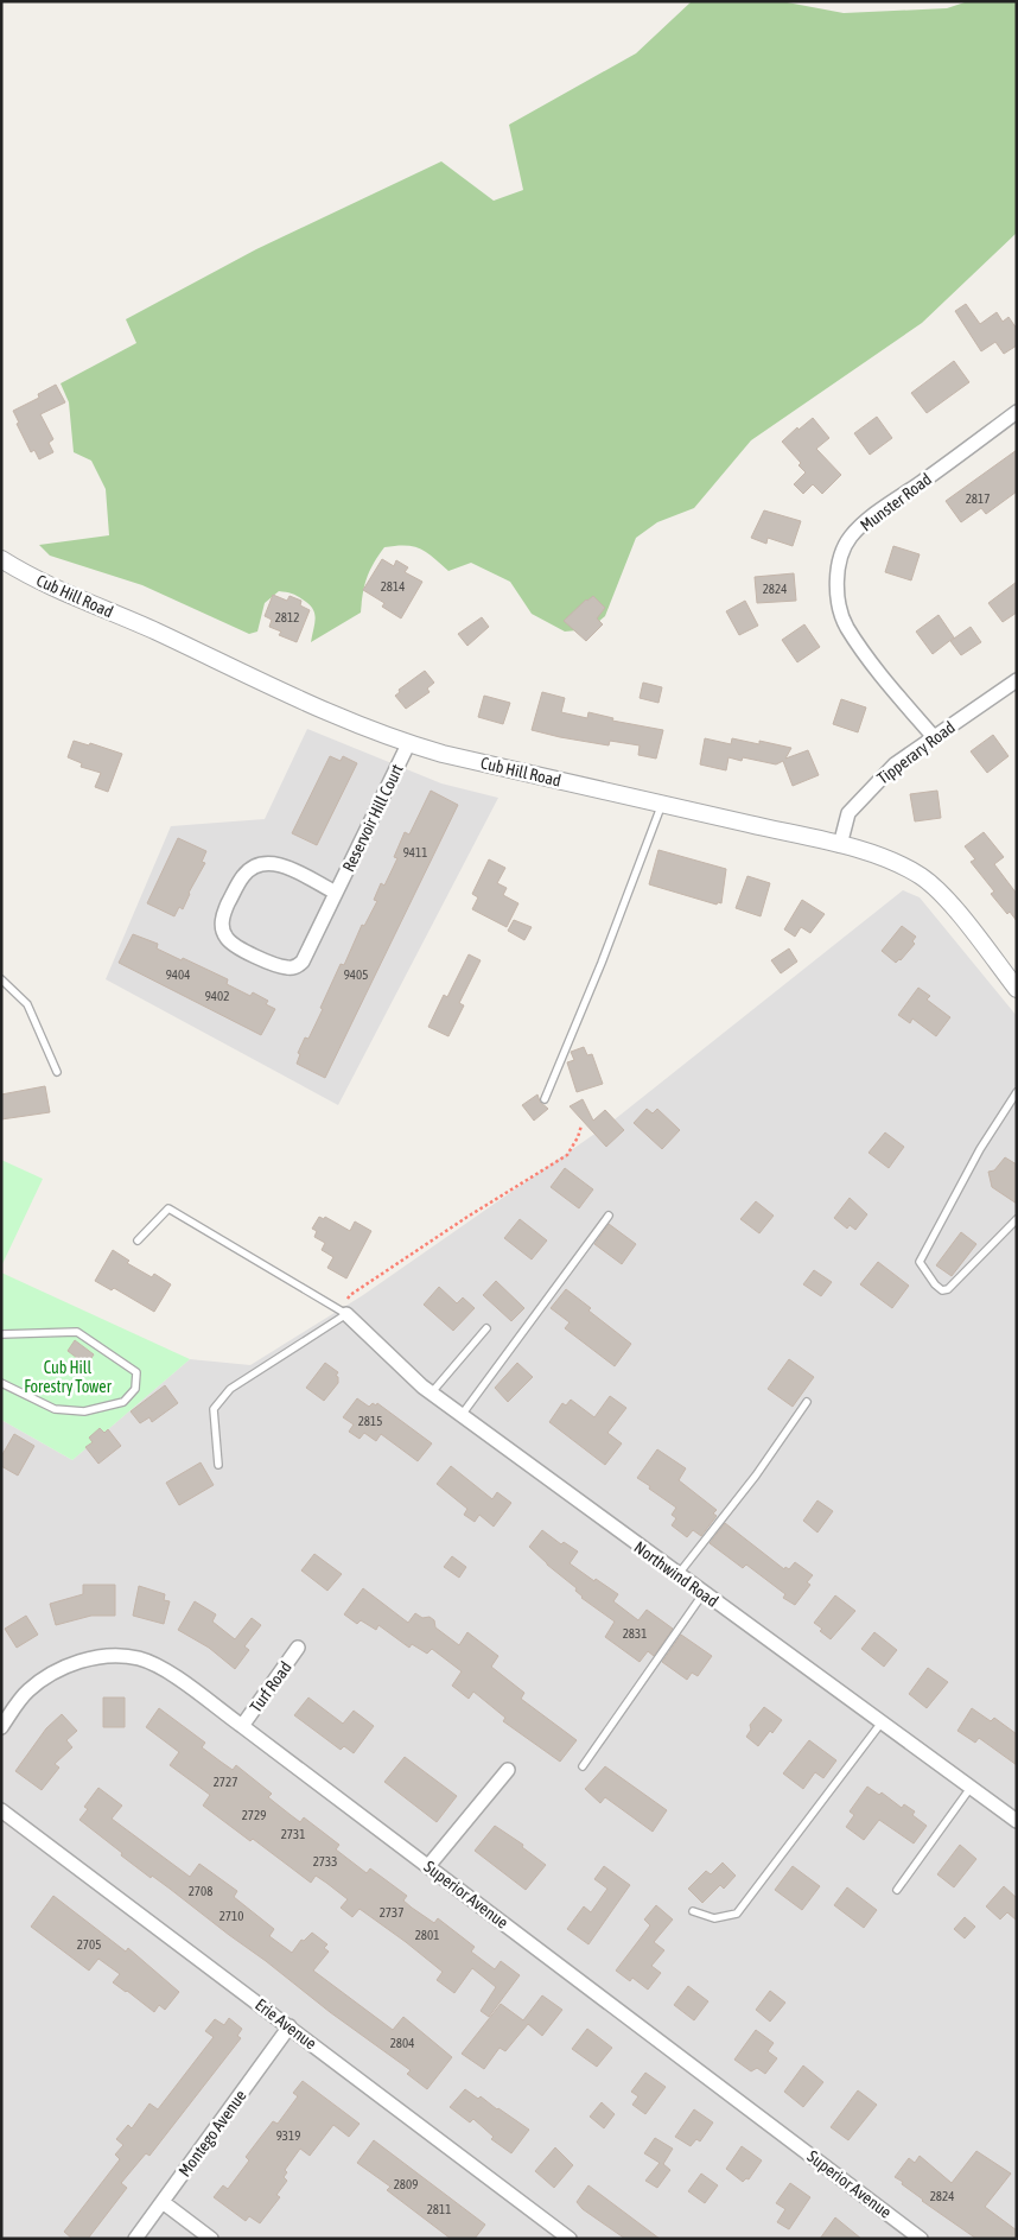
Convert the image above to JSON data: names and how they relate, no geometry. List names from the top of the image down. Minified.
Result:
{"streets":{"street":["Munster Road","Cub Hill Road","Tipperary Road","Reservoir Hill Court","Northwind Road","Turf Road","Superior Avenue","Erie Avenue","Montego Avenue"]},"crossings":[["Munster Road","Tipperary Road"],["Cub Hill Road","Tipperary Road"],["Cub Hill Road","Reservoir Hill Court"],["Turf Road","Superior Avenue"],["Erie Avenue","Montego Avenue"]],"parks":["Cub Hill Forestry Tower"],"house_numbers":["2817","2814","2824","2812","9411","9404","9405","9402","2815","2831","2727","2729","2731","2733","2708","2737","2710","2801","2705","2804","9319","2809","2824","2811"]}
